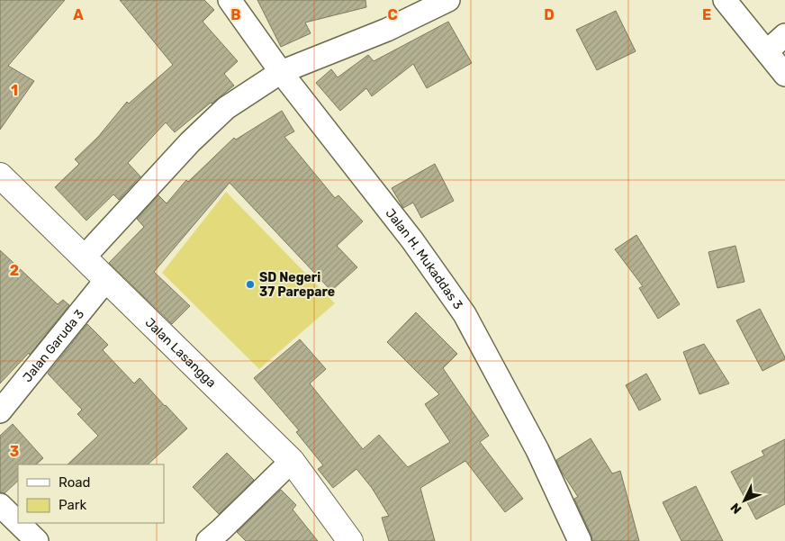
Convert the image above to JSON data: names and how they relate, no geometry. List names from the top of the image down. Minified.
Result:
{"streets":{"street":["Jalan H. Mukaddas 3","Jalan Garuda 3","Jalan Lasangga"]},"crossings":[["Jalan Garuda 3","Jalan Lasangga"]],"places":["SD Negeri 37 Parepare"],"legend":["Road","Park"],"north":"bottom left","grid":{"columns":["A","B","C","D","E"],"rows":["1","2","3"]}}
